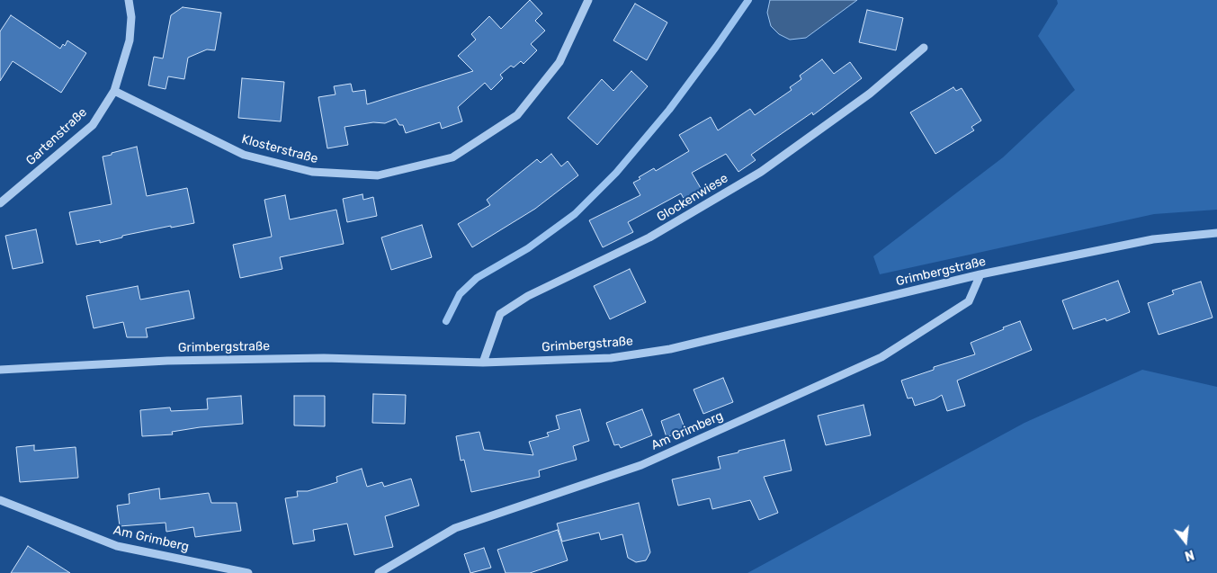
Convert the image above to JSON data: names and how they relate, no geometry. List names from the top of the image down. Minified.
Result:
{"streets":{"street":["Gartenstraße","Klosterstraße","Glockenwiese","Grimbergstraße","Am Grimberg"]},"crossings":[["Gartenstraße","Klosterstraße"],["Glockenwiese","Grimbergstraße"],["Grimbergstraße","Am Grimberg"]],"north":"bottom"}
